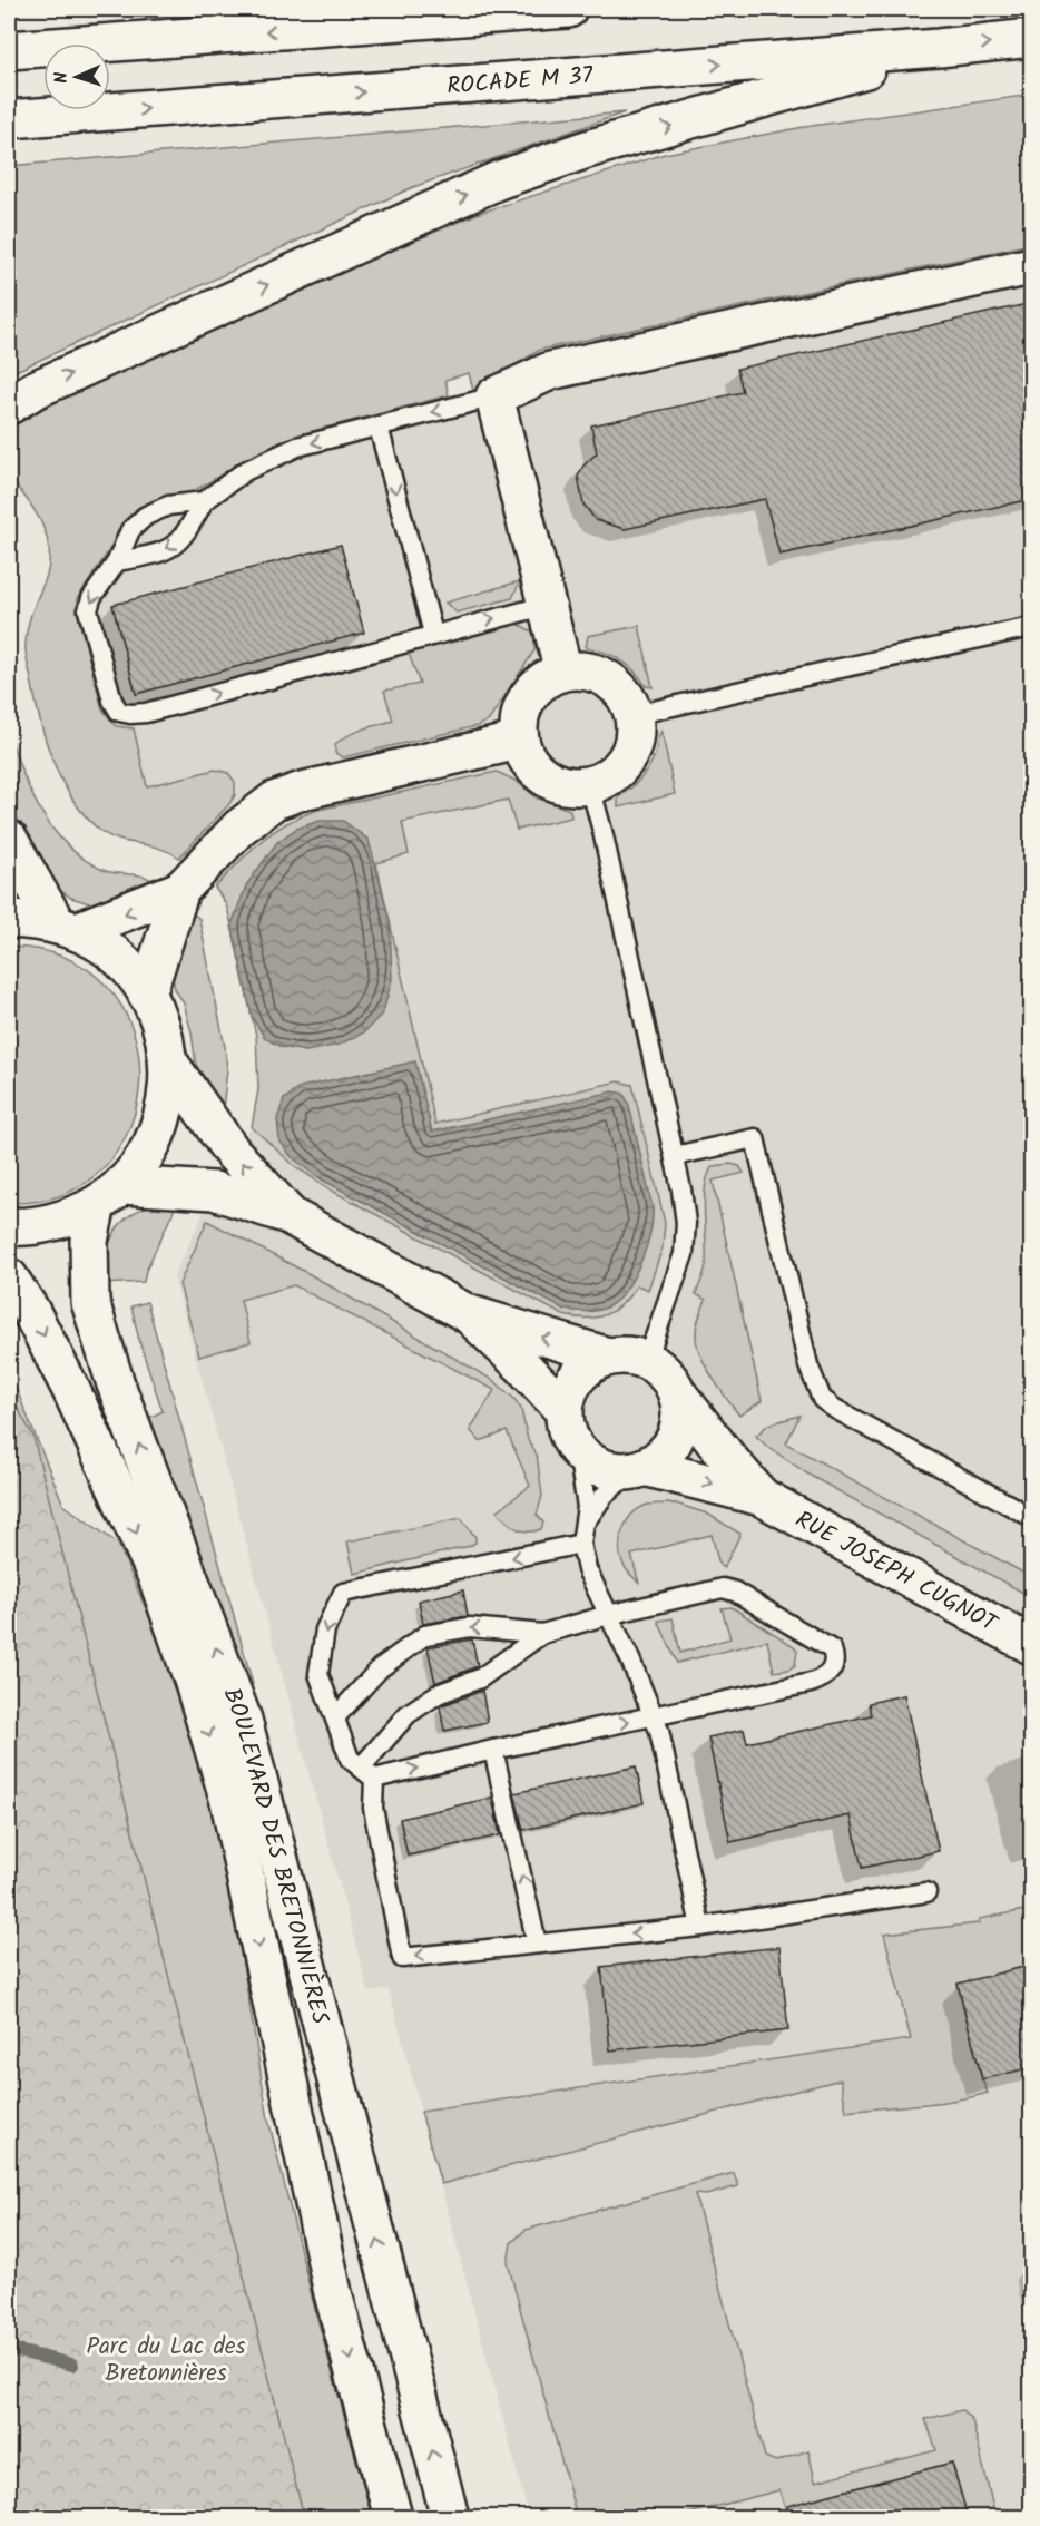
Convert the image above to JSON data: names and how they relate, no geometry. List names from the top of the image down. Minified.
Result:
{"streets":{"main road":["ROCADE M 37","RUE JOSEPH CUGNOT","BOULEVARD DES BRETONNIÈRES"]},"parks":["Parc du Lac des Bretonnières"],"north":"left"}
